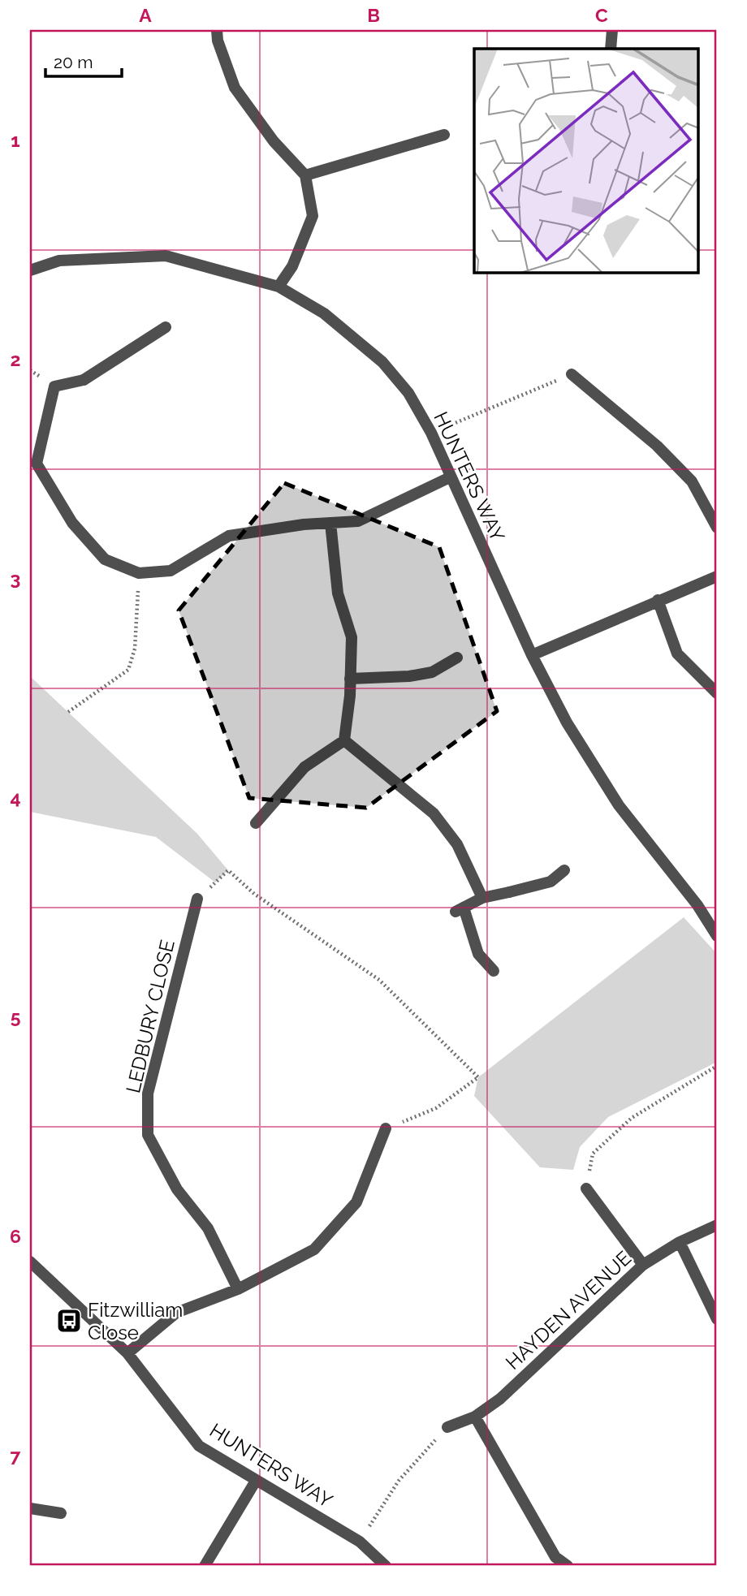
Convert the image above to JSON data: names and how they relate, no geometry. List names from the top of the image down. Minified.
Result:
{"streets":{"street":["HUNTERS WAY","LEDBURY CLOSE","HAYDEN AVENUE"]},"places":{"bus stop":["Fitzwilliam Close"]},"scale_bar":"20 m","grid":{"columns":["A","B","C"],"rows":["1","2","3","4","5","6","7"]}}
